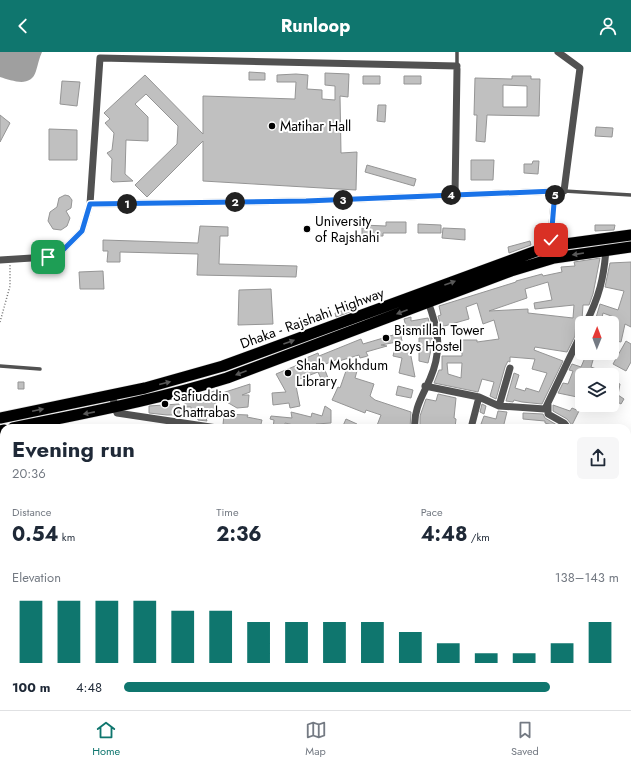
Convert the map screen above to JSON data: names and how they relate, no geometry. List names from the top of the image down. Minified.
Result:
{"streets":{"highway":["Dhaka - Rajshahi Highway"]},"places":["Matihar Hall","University of Rajshahi","Bismillah Tower Boys Hostel","Shah Mokhdum Library","Safiuddin Chattrabas"],"north":"top","page":{"header":"Runloop","pins":["4","5","3","2","1"],"heading":["Evening run","20:36"],"stats":[["Distance","0.54 km"],["Time","2:36"],["Pace","4:48 /km"]],"chart":["Elevation","138–143 m"],"list":[{"name":"100 m","note":"4:48"}],"tabs":["Home","Map","Saved"]}}
